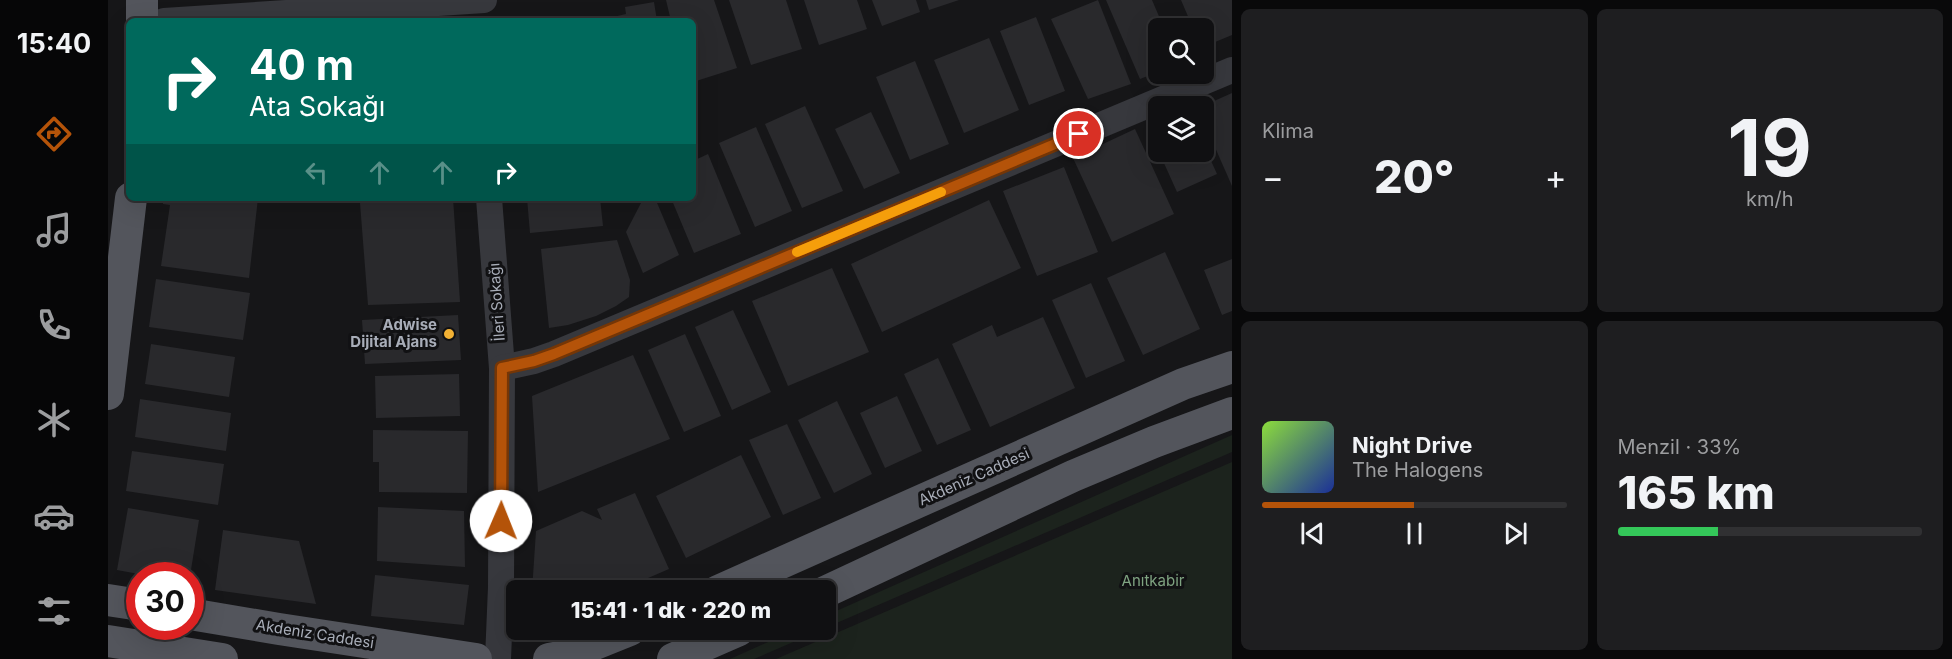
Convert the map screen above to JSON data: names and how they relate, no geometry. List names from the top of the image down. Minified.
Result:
{"streets":{"main road":["Akdeniz Caddesi"],"street":["İleri Sokağı"]},"parks":["Anıtkabir"],"places":["Adwise Dijital Ajans"],"page":{"tabs":"15:40","tile":["Klima",["19","km/h"],["Menzil · 33%","165 km"]],"turn":["40 m","Ata Sokağı"],"heat":["−","20°","+"],"song":["Night Drive","The Halogens"],"limit":"30","trip":"15:41 · 1 dk · 220 m"}}
